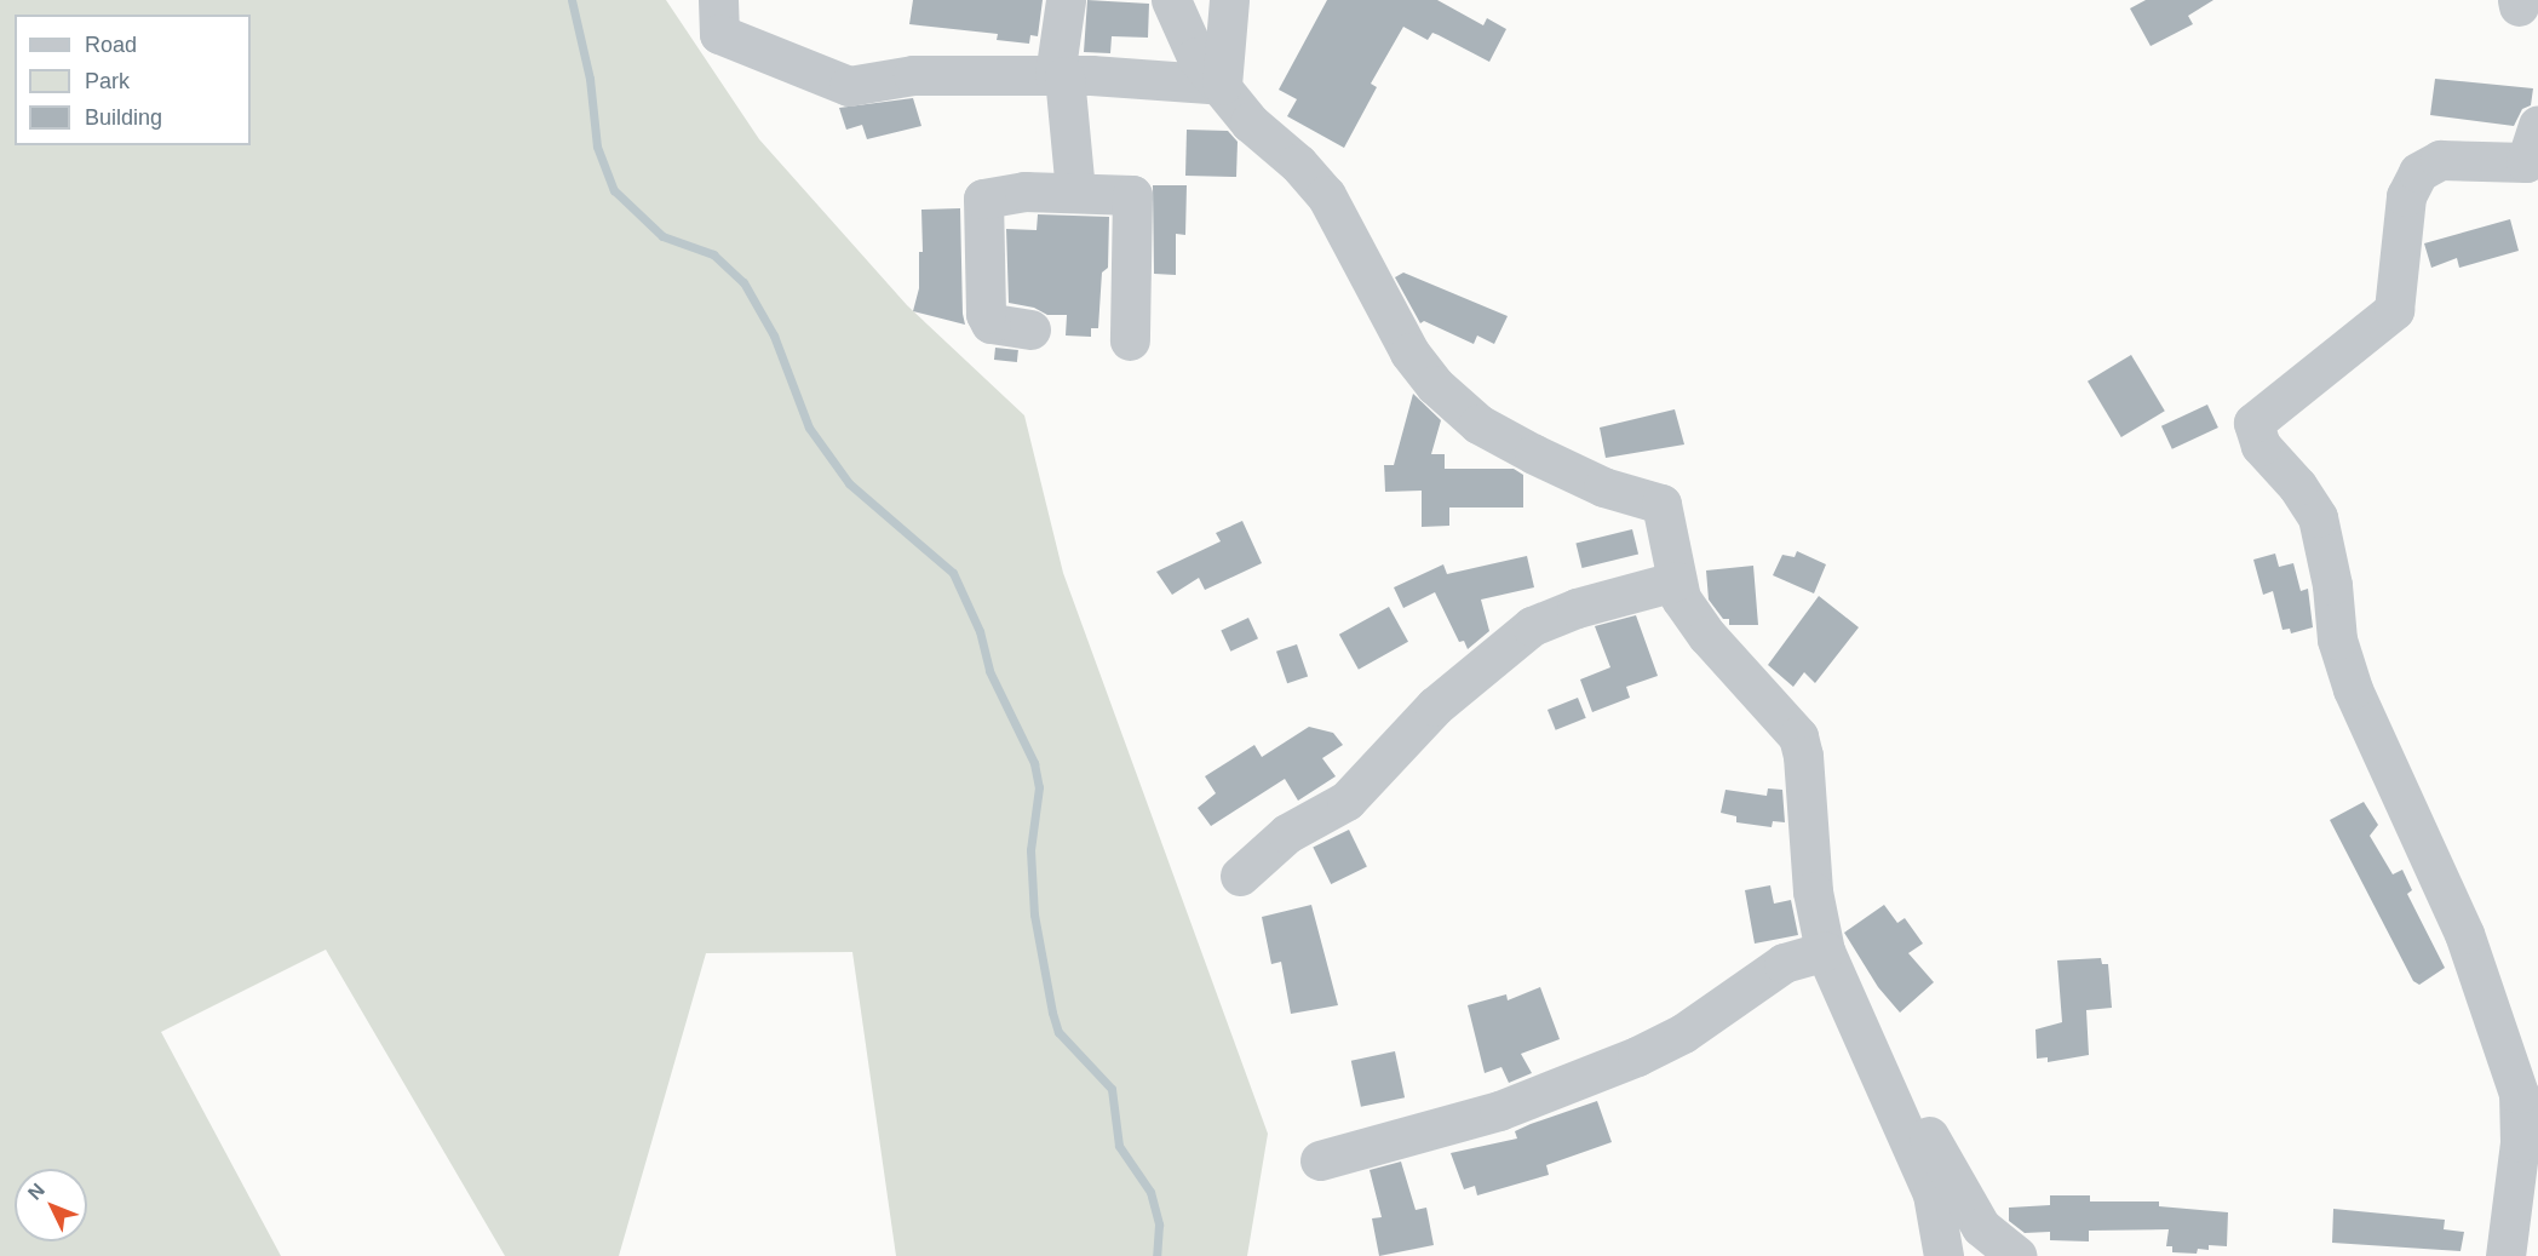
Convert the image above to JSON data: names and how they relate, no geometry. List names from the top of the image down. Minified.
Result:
{"legend":["Road","Park","Building"],"north":"top left"}
